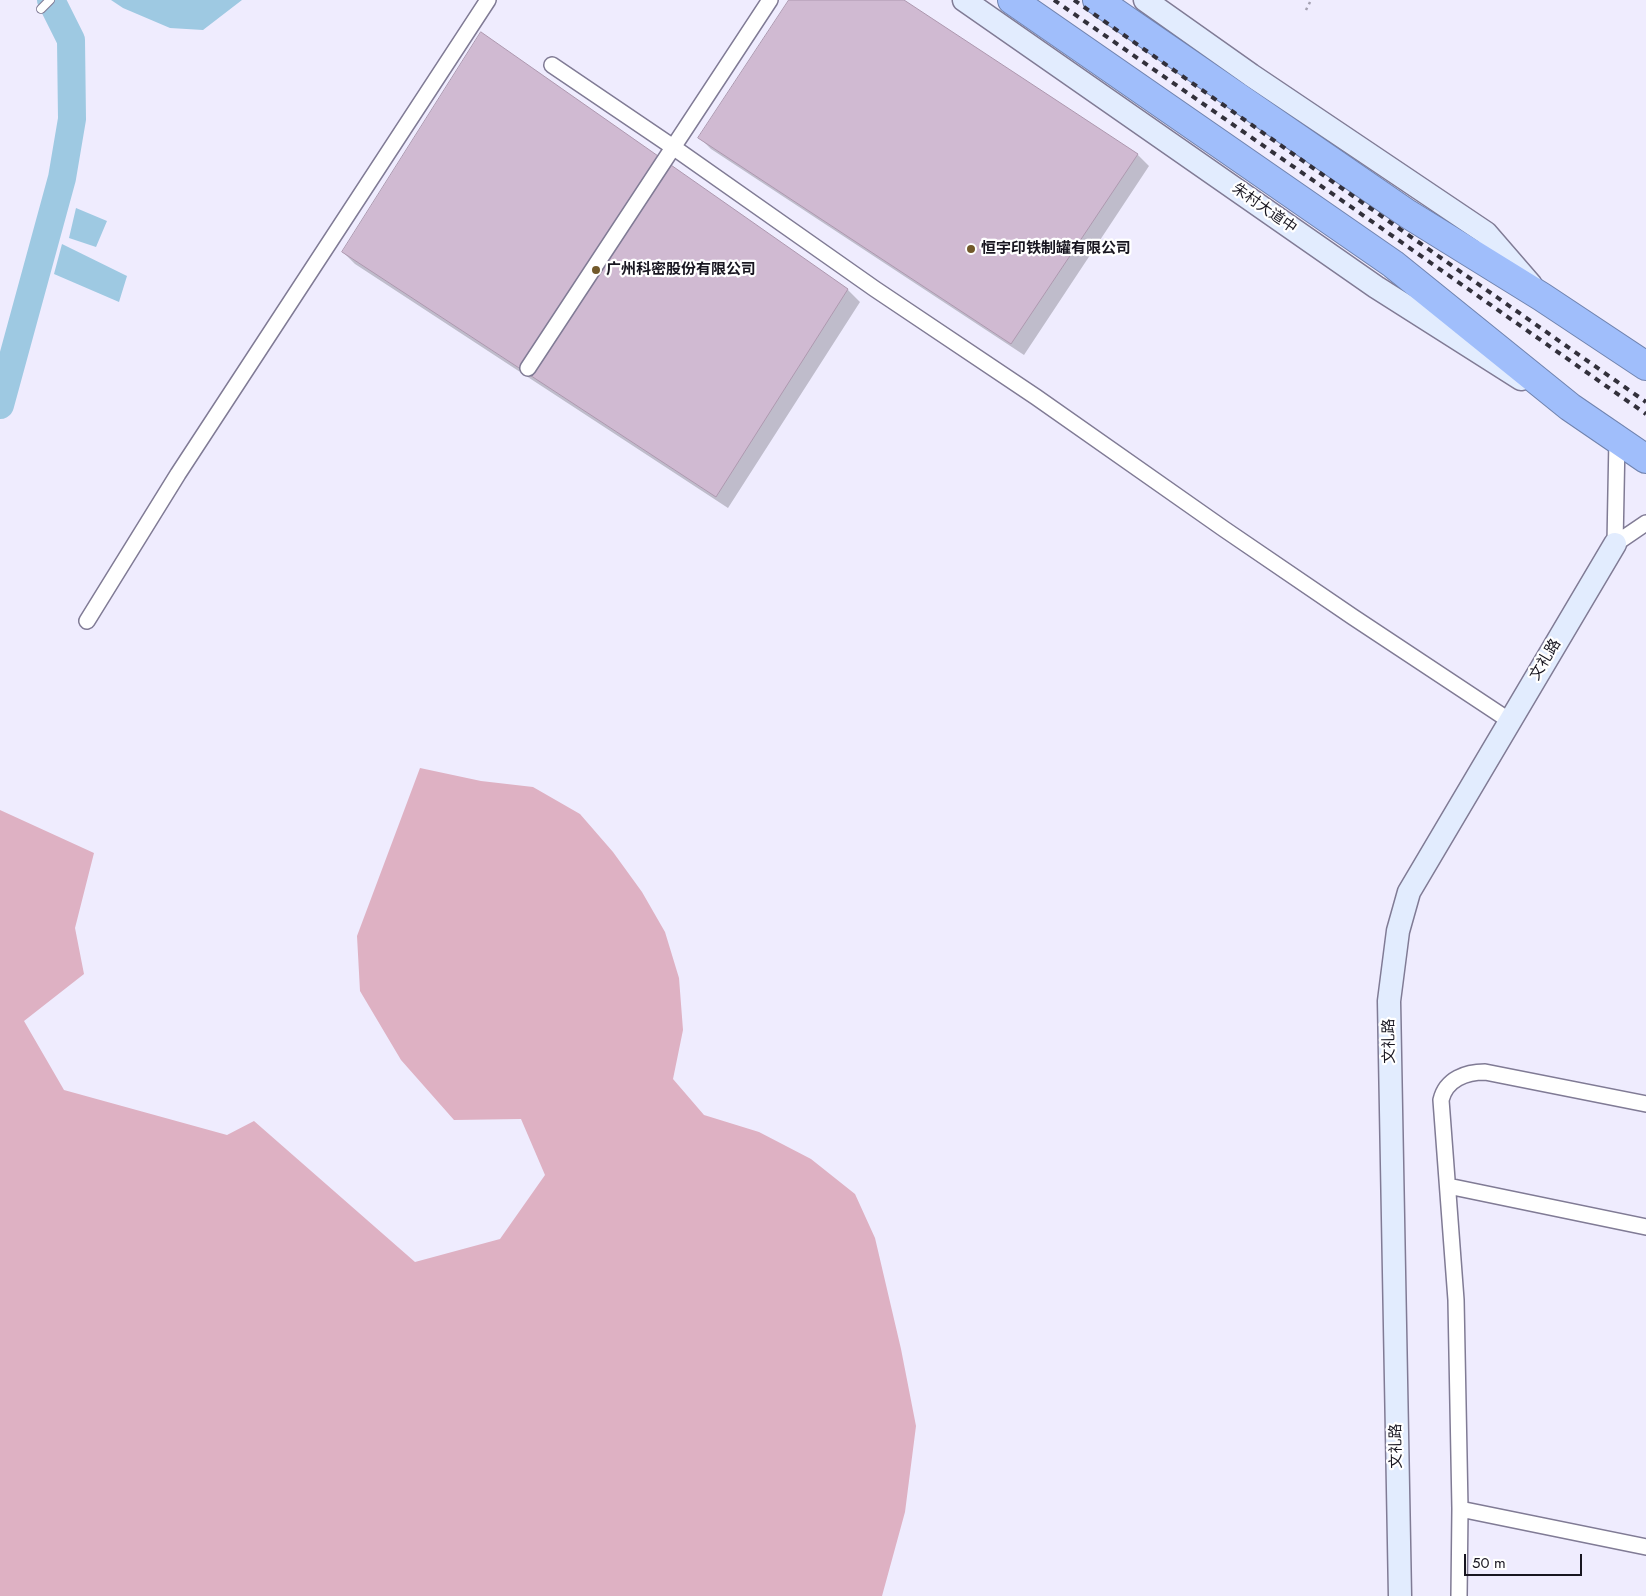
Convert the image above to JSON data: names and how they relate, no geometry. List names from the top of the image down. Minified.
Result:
{"streets":{"highway":["朱村大道中"],"street":["文礼路"]},"places":["恒宇印铁制罐有限公司","广州科密股份有限公司"],"scale_bar":"50 m"}
